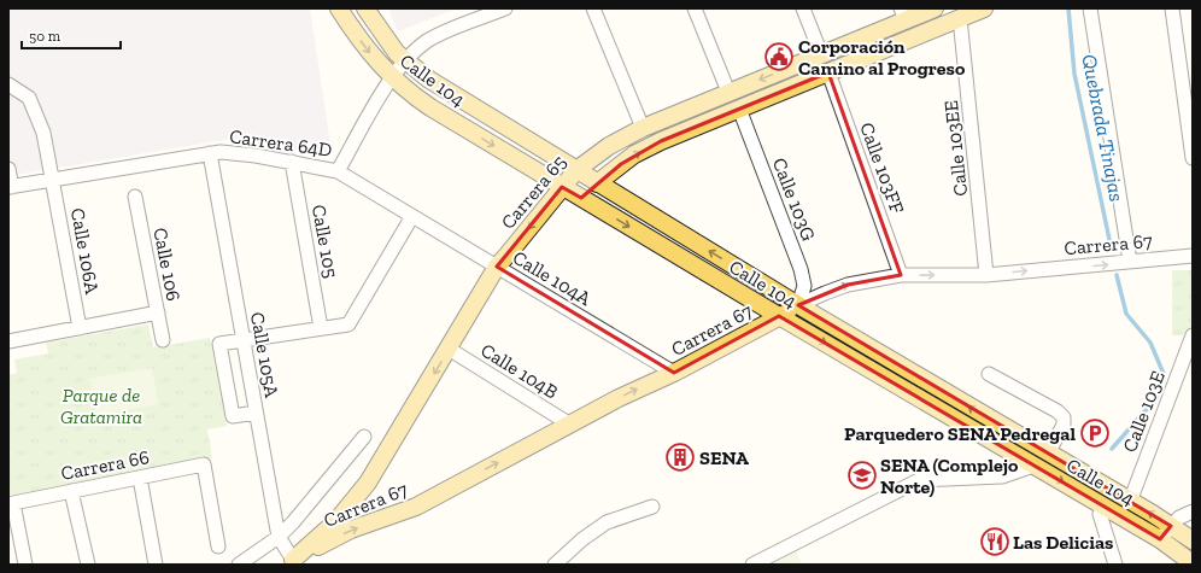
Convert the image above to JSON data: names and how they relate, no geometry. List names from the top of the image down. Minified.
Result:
{"streets":{"main road":["Calle 104","Carrera 65","Carrera 67"],"street":["Carrera 64D","Calle 103EE","Calle 103FF","Calle 103G","Calle 105","Calle 106A","Calle 106","Calle 104A","Calle 105A","Calle 104B","Calle 103E","Carrera 66"]},"crossings":[["Calle 104","Carrera 64D"],["Calle 104","Carrera 65"],["Calle 104","Calle 103G"],["Calle 104","Carrera 67"],["Calle 104","Calle 103E"],["Carrera 64D","Calle 105"],["Carrera 64D","Calle 106A"],["Carrera 64D","Calle 104A"],["Carrera 64D","Calle 105A"],["Calle 103EE","Carrera 67"],["Calle 103FF","Carrera 67"],["Carrera 65","Carrera 67"],["Carrera 65","Calle 104A"],["Carrera 65","Calle 105A"],["Carrera 65","Calle 104B"],["Calle 103G","Carrera 67"],["Carrera 67","Calle 104A"],["Carrera 67","Calle 105A"],["Carrera 67","Calle 104B"]],"one_way":["Carrera 65","Carrera 67"],"water":["Quebrada Tinajas"],"parks":["Parque de Gratamira"],"places":{"public building":["Corporación Camino al Progreso"],"parking":["Parquedero SENA Pedregal"],"building":["SENA"],"school or university":["SENA (Complejo Norte)"],"restaurant":["Las Delicias"]},"scale_bar":"50 m"}
